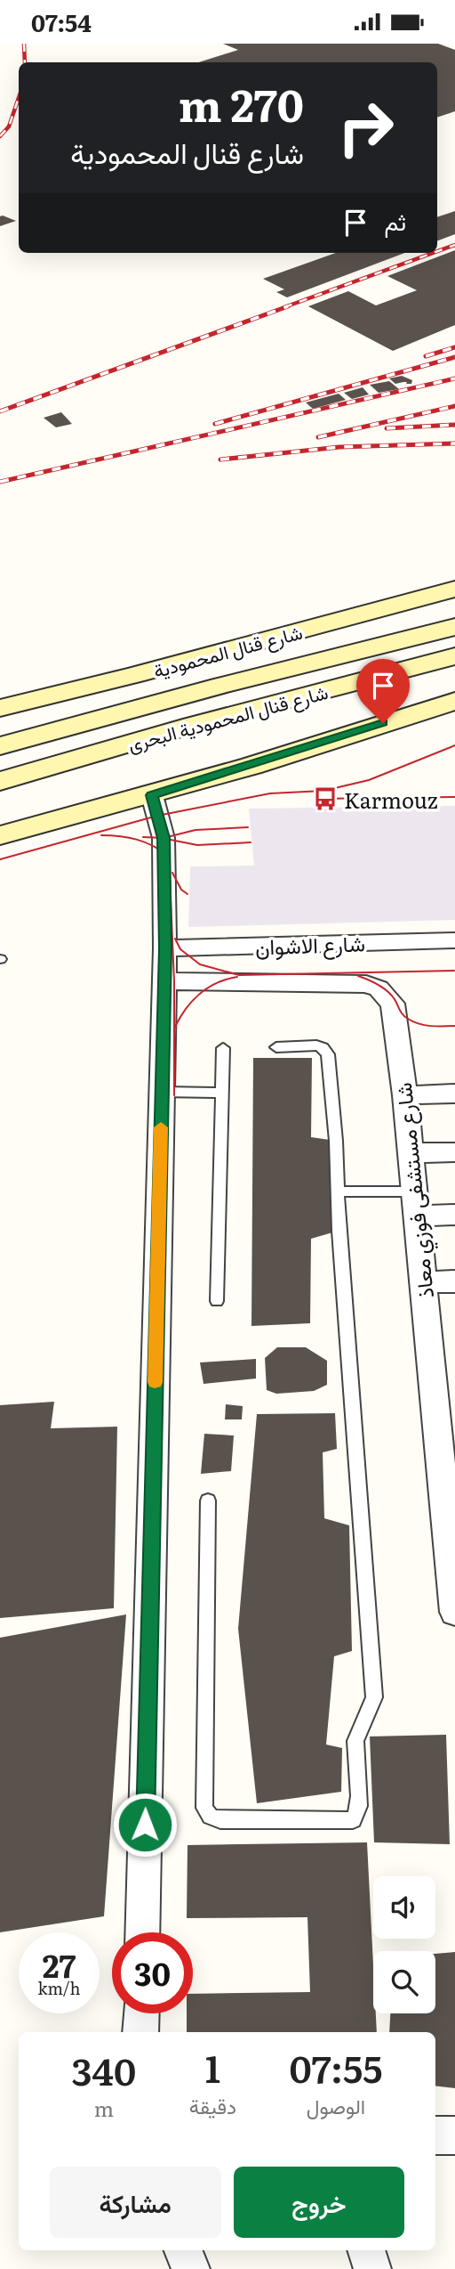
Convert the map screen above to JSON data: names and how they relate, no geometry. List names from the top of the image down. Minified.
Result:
{"streets":{"main road":["شارع قنال المحمودية","شارع قنال المحمودية البحرى"],"street":["شارع الاشوان","شارع مستشفى فوزي معاذ"]},"places":{"bus stop":["Karmouz"]},"page":{"status":"07:54","turn":["270 m","شارع قنال المحمودية"],"then":"ثم","speed":"27 km/h","limit":"30","eta":["07:55","الوصول","1","دقيقة","340","m"],"buttons":["خروج","مشاركة"]}}
